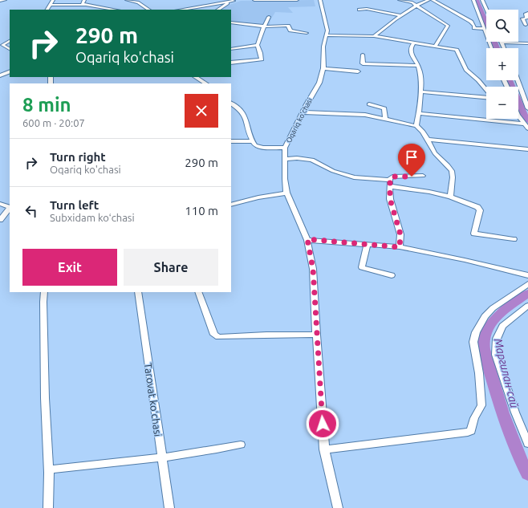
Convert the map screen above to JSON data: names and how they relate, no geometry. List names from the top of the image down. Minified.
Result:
{"streets":{"street":["Oqariq ko'chasi","Tarovat koʻchasi"]},"water":["Маргилан-сай"],"page":{"map_buttons":["+","−"],"turn":["290 m","Oqariq ko'chasi"],"heading":["8 min","600 m · 20:07"],"list":[{"name":"Turn right","note":"Oqariq ko'chasi","value":"290 m"},{"name":"Turn left","note":"Subxidam koʻchasi","value":"110 m"}],"buttons":["Exit","Share"]}}
